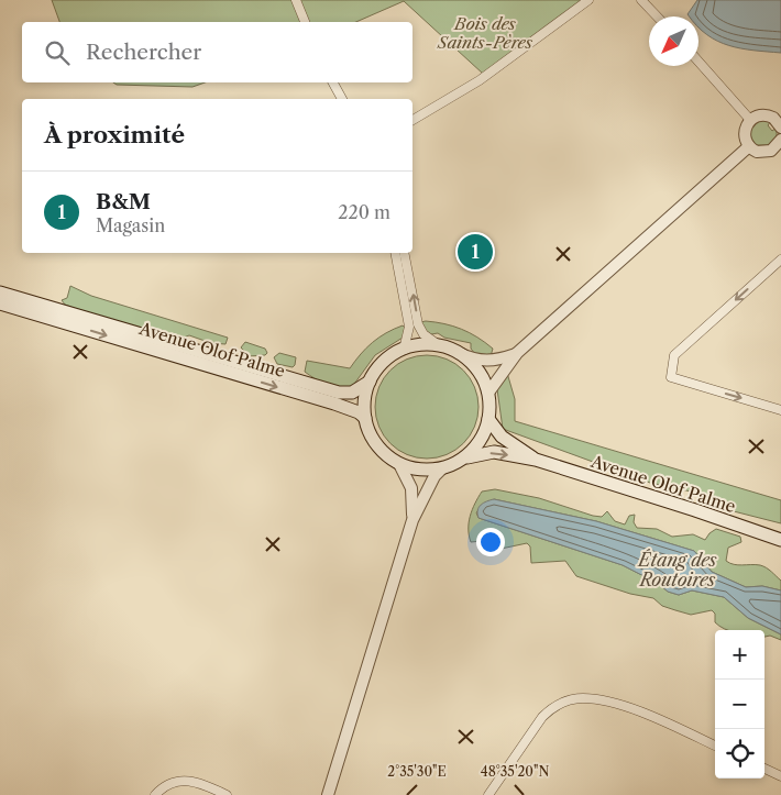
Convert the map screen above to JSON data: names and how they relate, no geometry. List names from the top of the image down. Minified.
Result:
{"streets":{"main road":["Avenue Olof Palme"]},"water":["Étang des Routoires"],"parks":["Bois des Saints-Pères"],"north":"bottom left","page":{"search":"Rechercher","heading":"À proximité","list":[{"mark":"1","name":"B&M","note":"Magasin","value":"220 m"}],"pins":"1","map_buttons":["+","−"]},"coordinates":["2°35'30\"E","48°35'20\"N"]}
